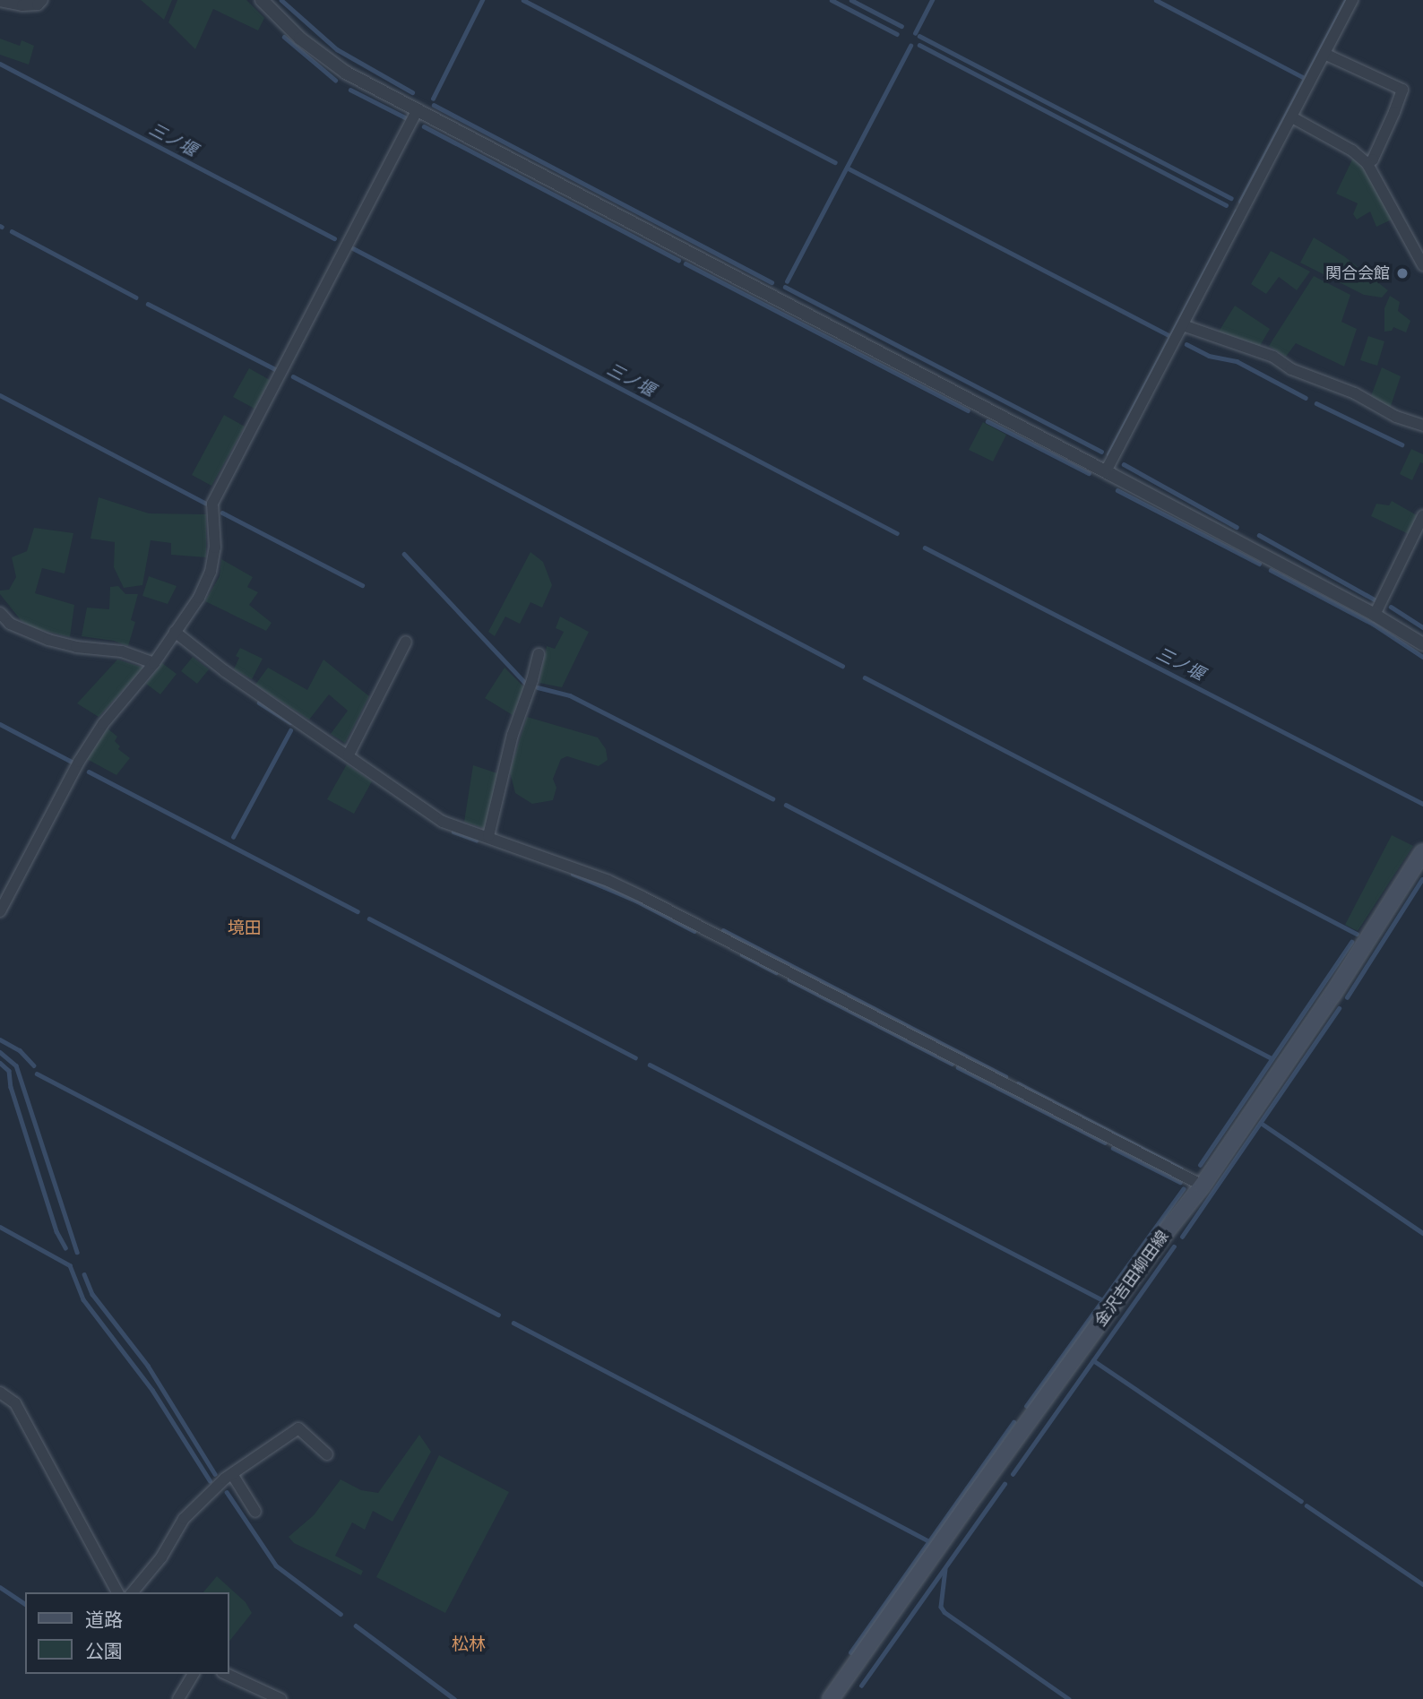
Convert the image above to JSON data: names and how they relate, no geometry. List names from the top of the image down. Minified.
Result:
{"streets":{"main road":["金沢吉田柳田線"]},"districts":["境田","松林"],"water":["三ノ堰"],"places":["関合会館"],"legend":["道路","公園"]}
